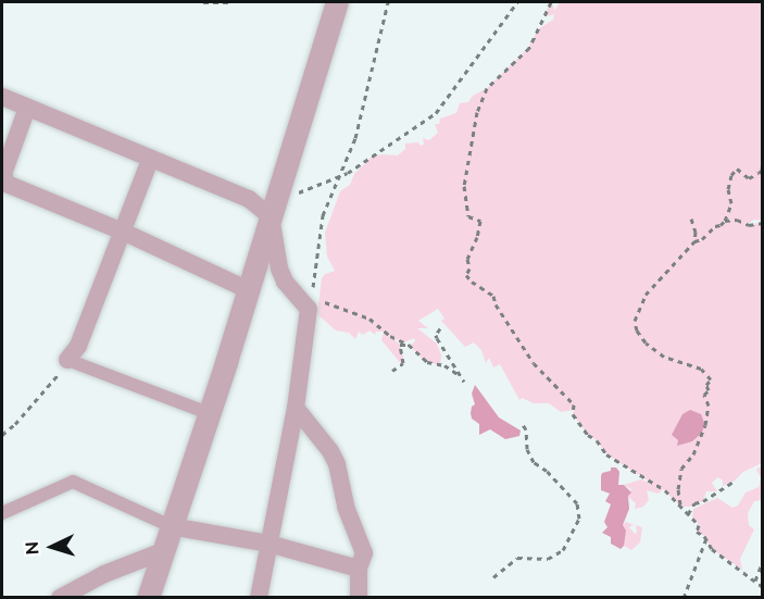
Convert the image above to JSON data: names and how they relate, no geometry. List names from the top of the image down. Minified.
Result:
{"north":"left"}
